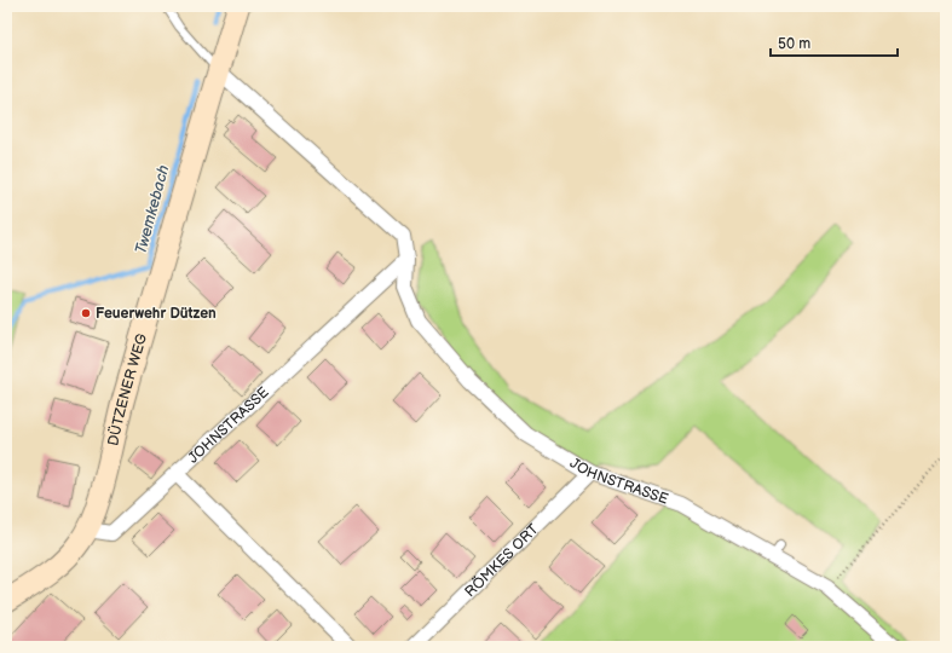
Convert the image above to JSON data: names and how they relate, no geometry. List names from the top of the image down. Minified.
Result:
{"streets":{"street":["DÜTZENER WEG","JOHNSTRASSE","RÖMKES ORT"]},"crossings":[["DÜTZENER WEG","JOHNSTRASSE"],["JOHNSTRASSE","RÖMKES ORT"]],"water":["Twemkebach"],"places":["Feuerwehr Dützen"],"scale_bar":"50 m"}
